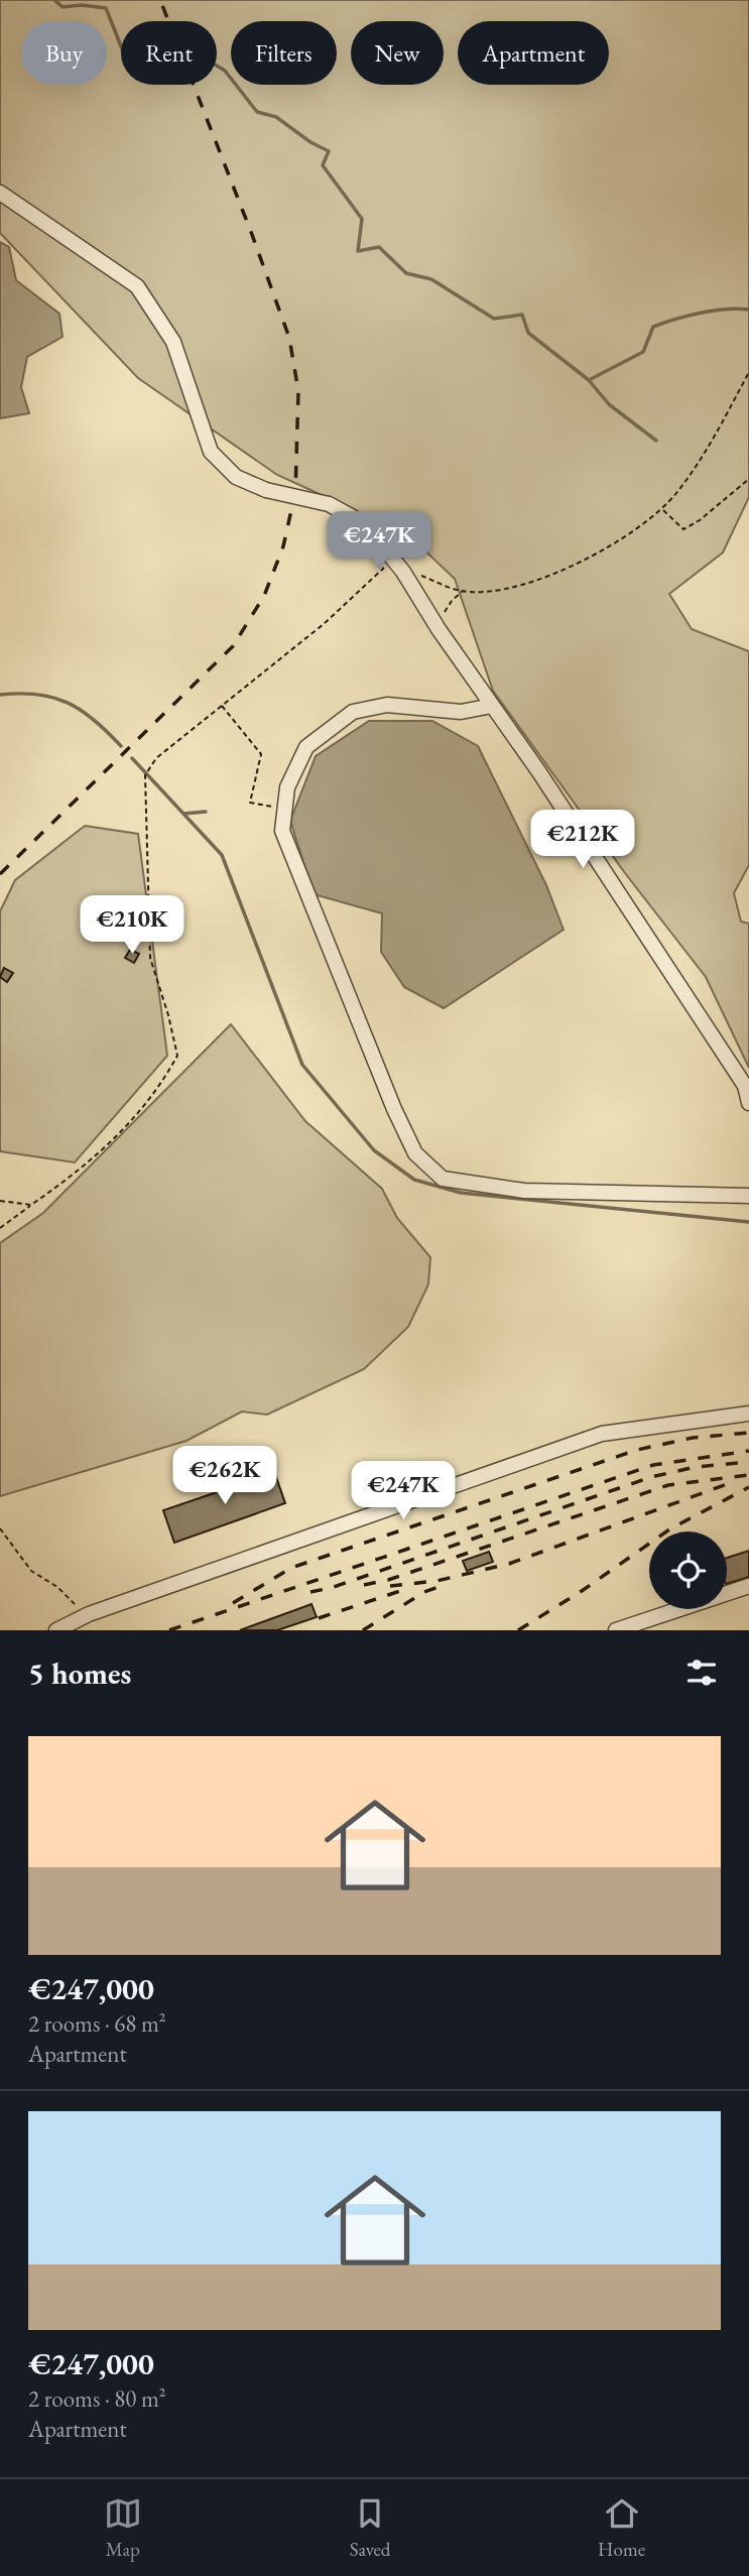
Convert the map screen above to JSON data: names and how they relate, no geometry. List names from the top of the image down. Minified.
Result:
{"page":{"chip":["Buy","Rent","Filters","New","Apartment"],"price":["€247K","€212K","€210K","€262K","€247K"],"heading":"5 homes","list":[{"name":"€247,000","note":"2 rooms · 68 m² · Apartment"},{"name":"€247,000","note":"2 rooms · 80 m² · Apartment"}],"tabs":["Map","Saved","Home"]}}
